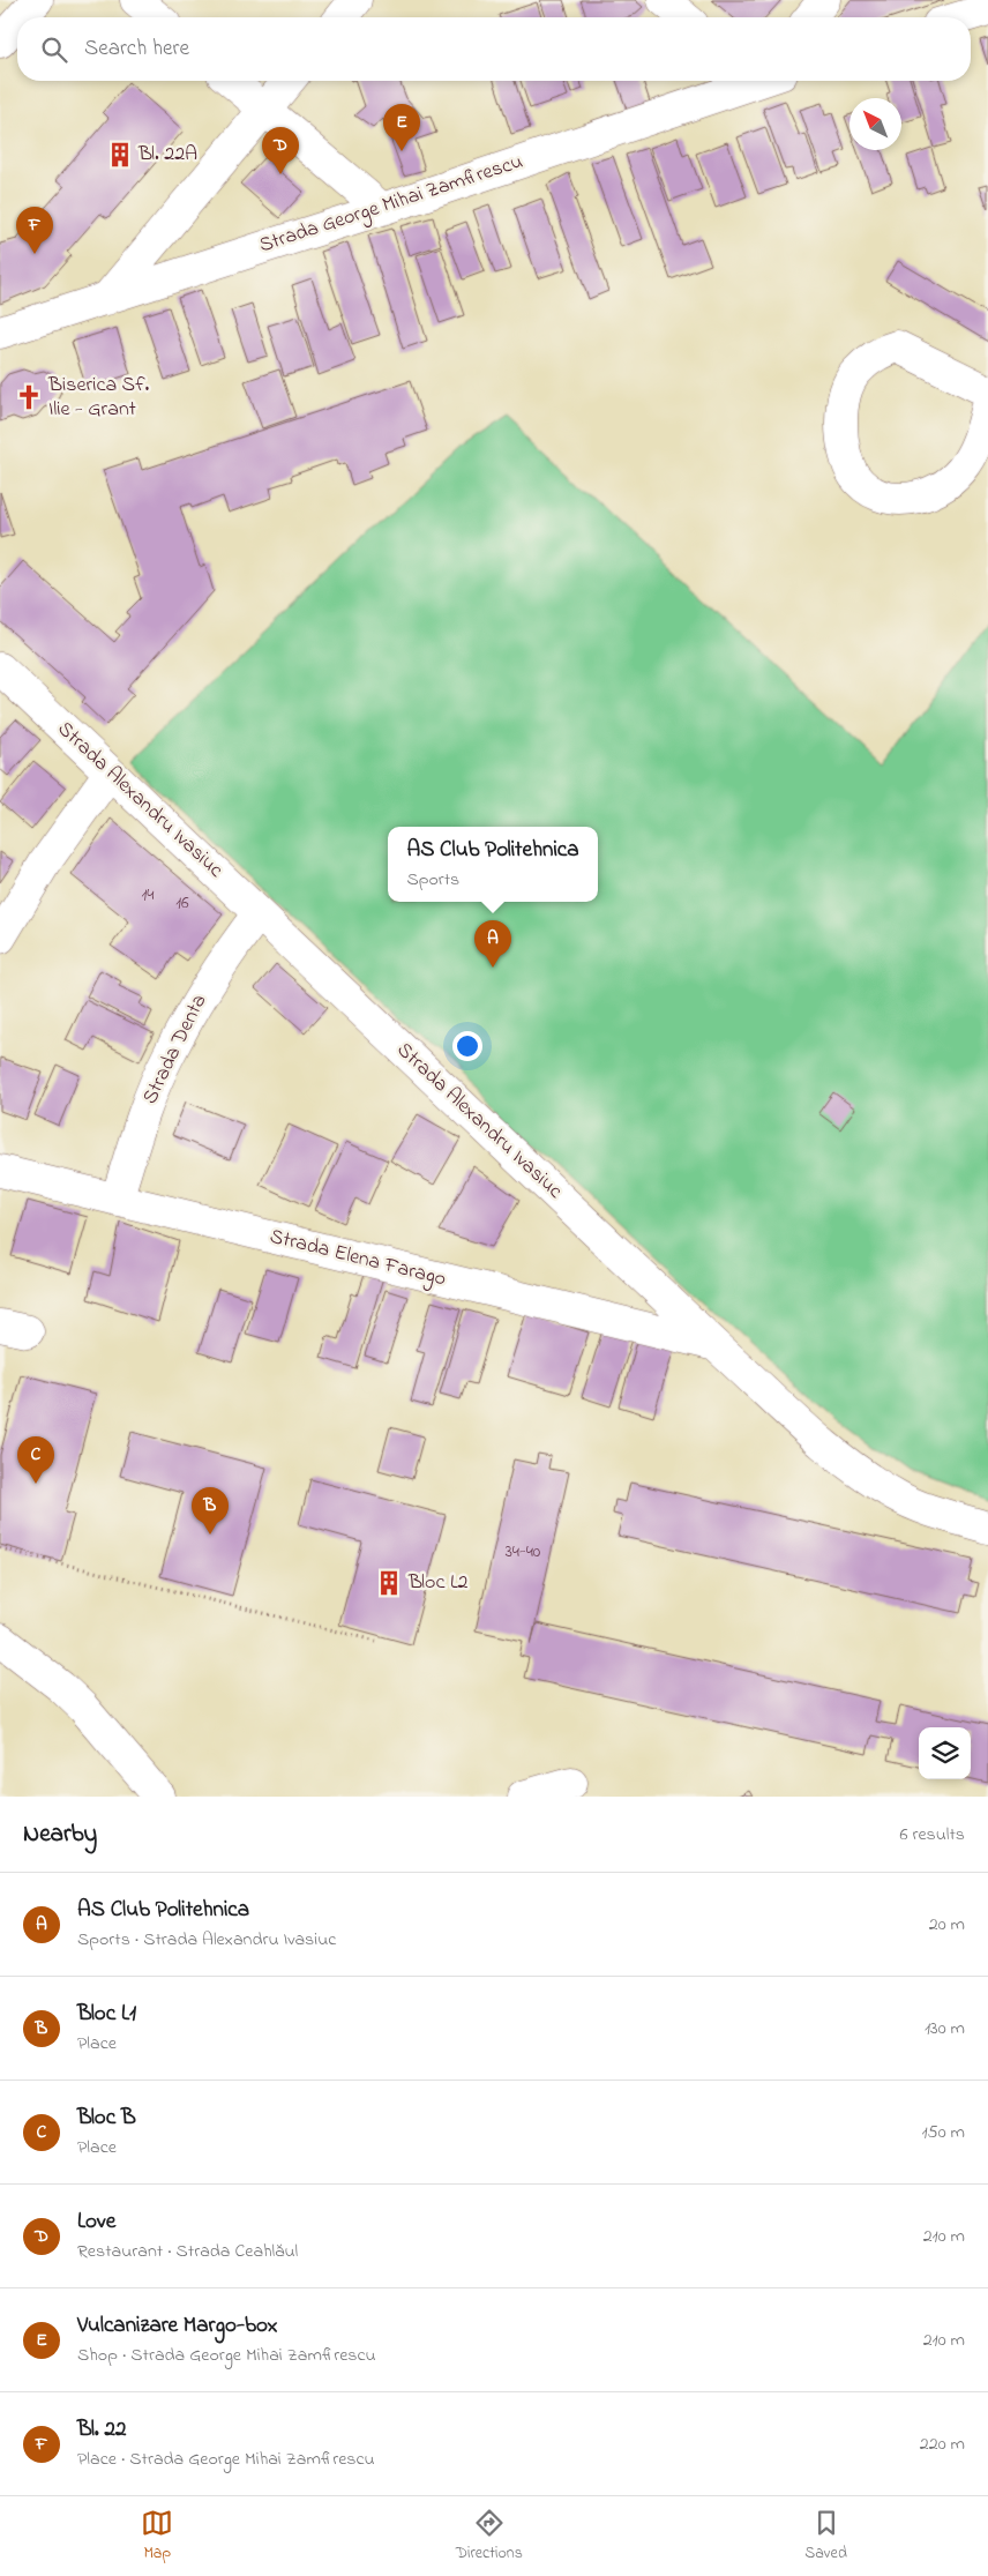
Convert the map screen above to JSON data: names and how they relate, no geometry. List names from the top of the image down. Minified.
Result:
{"streets":{"street":["Strada George Mihai Zamfirescu","Strada Alexandru Ivasiuc","Strada Denta","Strada Elena Farago"]},"crossings":[["Strada Alexandru Ivasiuc","Strada Denta"],["Strada Alexandru Ivasiuc","Strada Elena Farago"],["Strada Denta","Strada Elena Farago"]],"places":{"building":["Bl. 22A","Bloc L2"],"church":["Biserica Sf. Ilie - Grant"]},"house_numbers":["14","16","34-40"],"north":"top left","page":{"search":"Search here","pins":["E","D","F","A","C","B"],"popup":["AS Club Politehnica","Sports"],"heading":["Nearby","6 results"],"list":[{"mark":"A","name":"AS Club Politehnica","note":"Sports · Strada Alexandru Ivasiuc","value":"20 m"},{"mark":"B","name":"Bloc L1","note":"Place","value":"130 m"},{"mark":"C","name":"Bloc B","note":"Place","value":"150 m"},{"mark":"D","name":"Love","note":"Restaurant · Strada Ceahlăul","value":"210 m"},{"mark":"E","name":"Vulcanizare Margo-box","note":"Shop · Strada George Mihai Zamfirescu","value":"210 m"},{"mark":"F","name":"Bl. 22","note":"Place · Strada George Mihai Zamfirescu","value":"220 m"}],"nav":["Map","Directions","Saved"]}}
